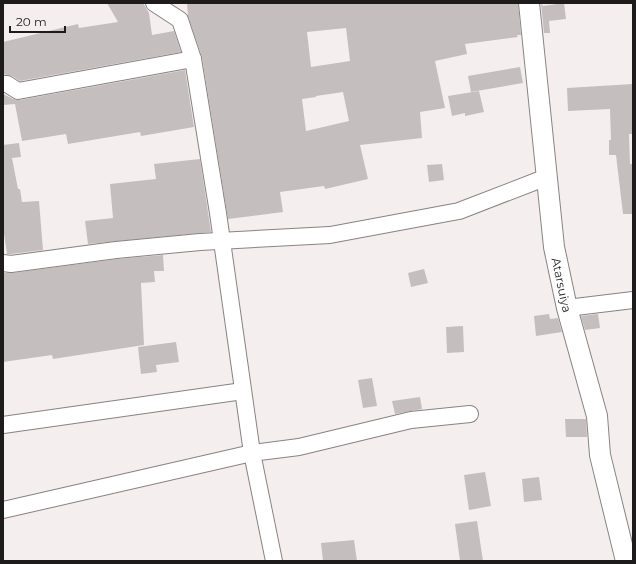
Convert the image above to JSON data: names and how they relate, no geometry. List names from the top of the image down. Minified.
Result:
{"streets":{"street":["Atarsuiya"]},"scale_bar":"20 m"}
